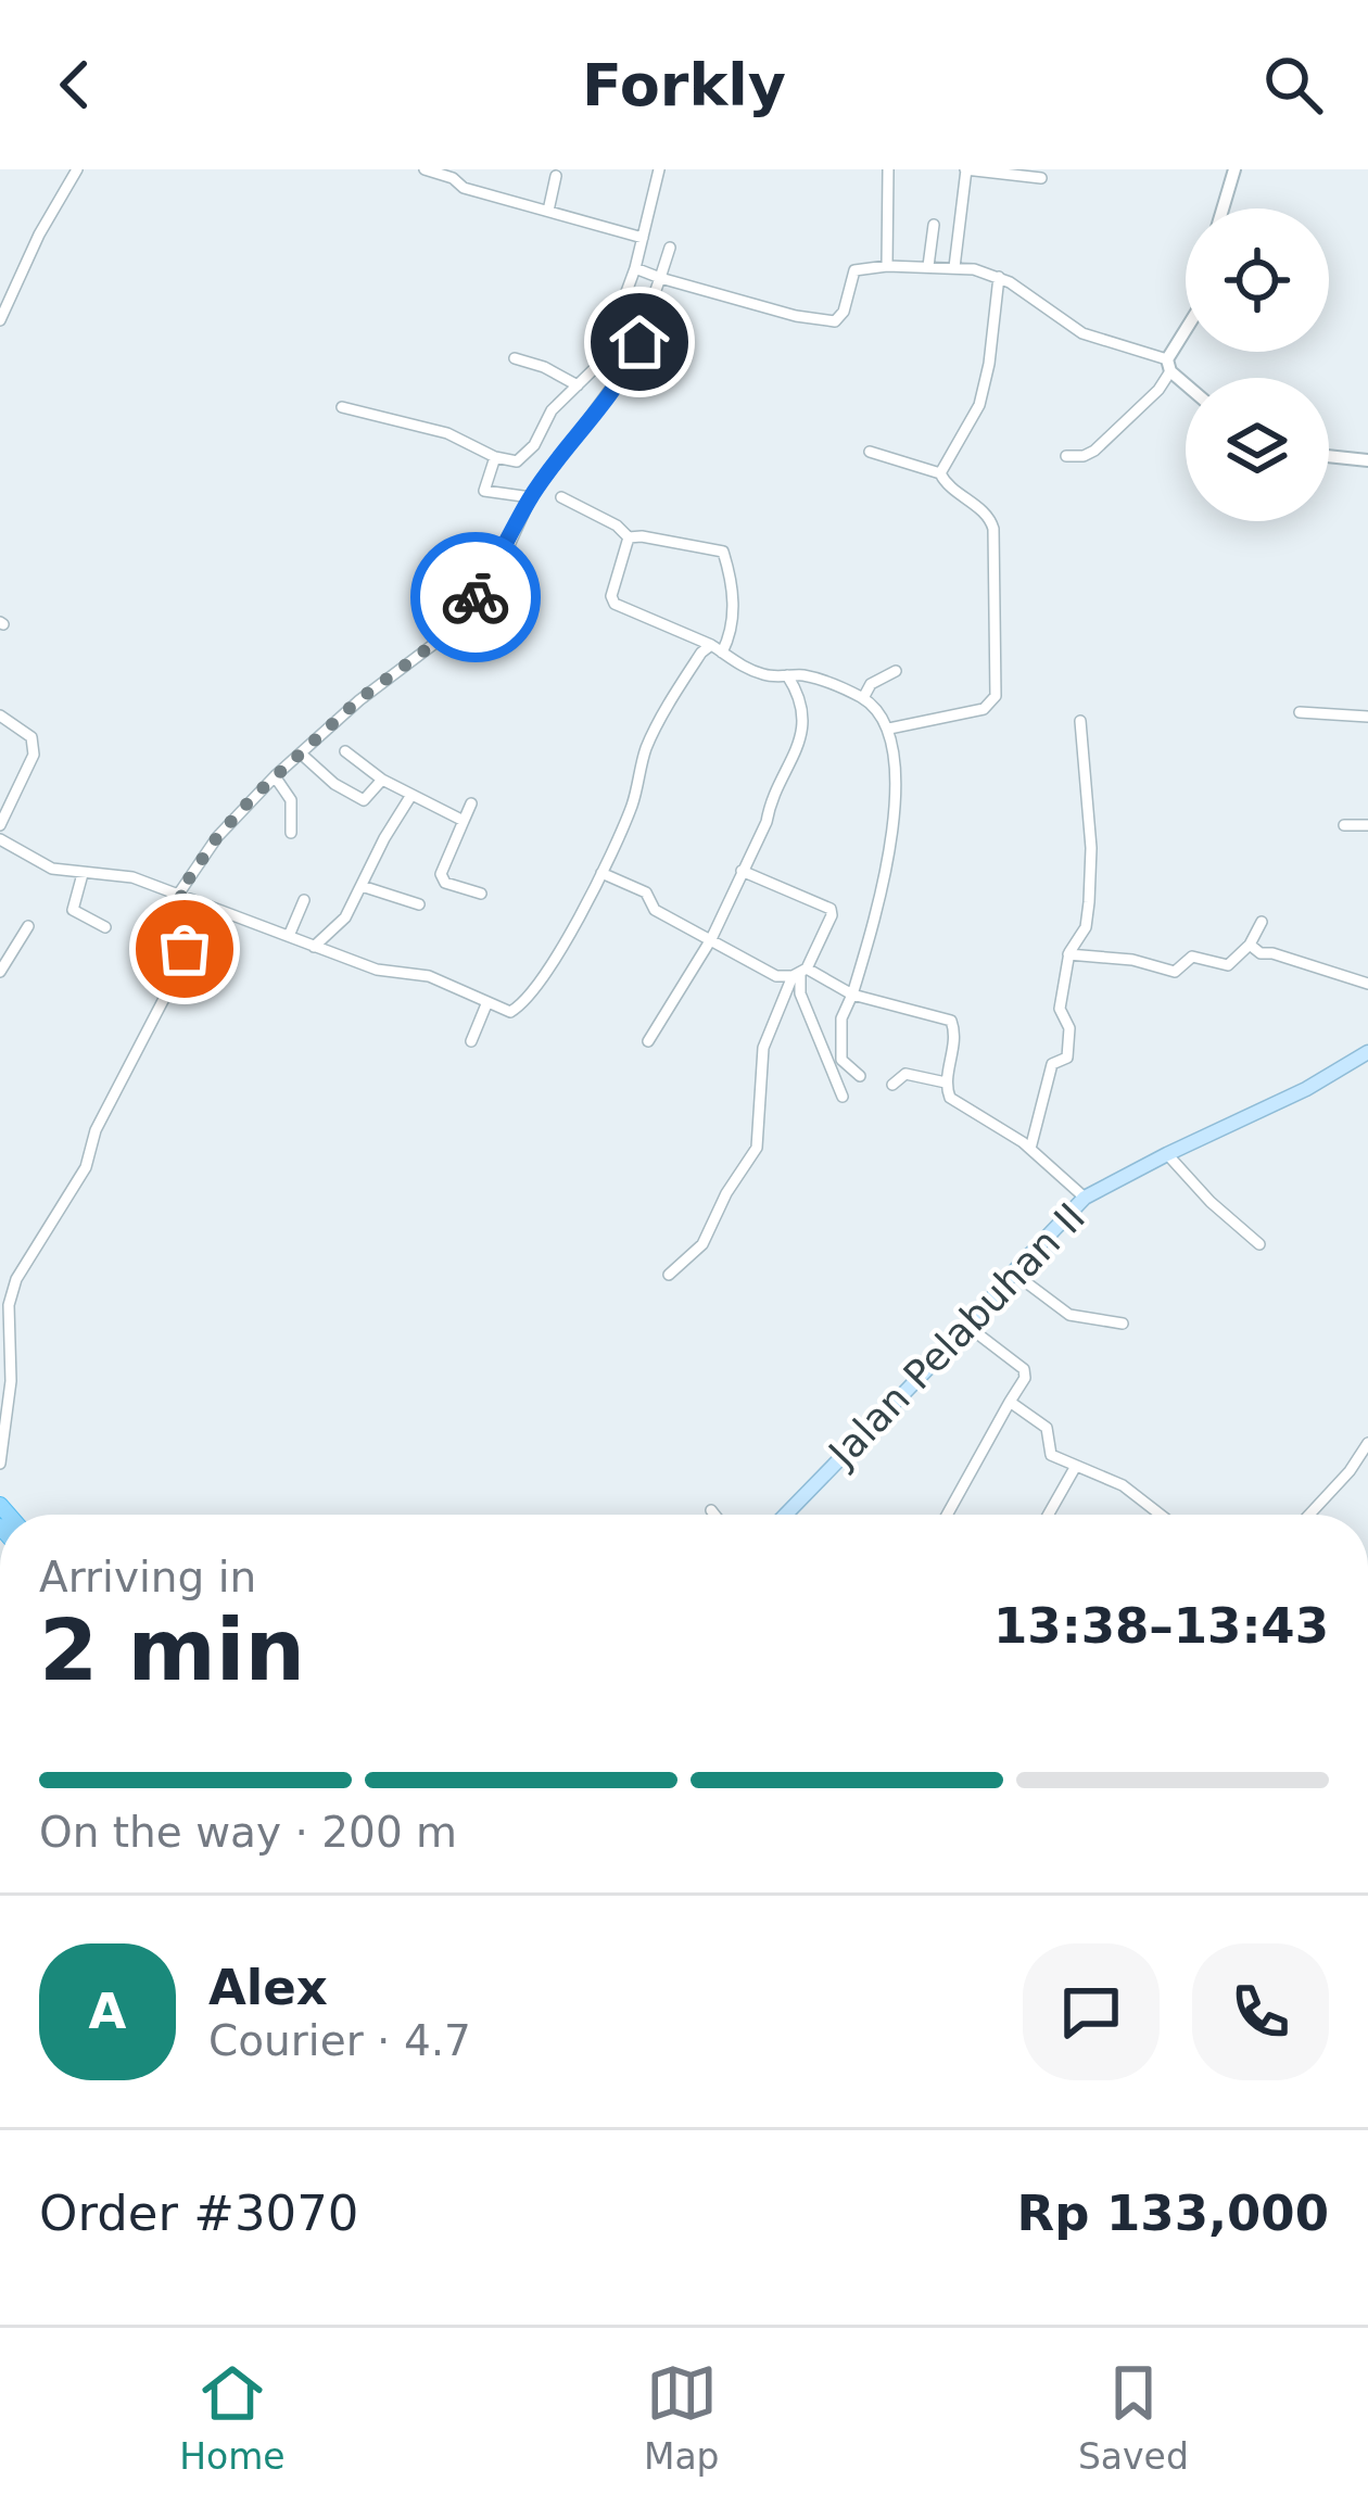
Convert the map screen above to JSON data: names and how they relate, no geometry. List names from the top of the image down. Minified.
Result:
{"streets":{"main road":["Jalan Pelabuhan II"]},"page":{"header":"Forkly","heading":["2 min","Arriving in","13:38–13:43"],"panel":["Alex","Courier · 4.7","Order #3070","Rp 133,000"],"bar":"On the way · 200 m","round":"A","tabs":["Home","Map","Saved"]}}
